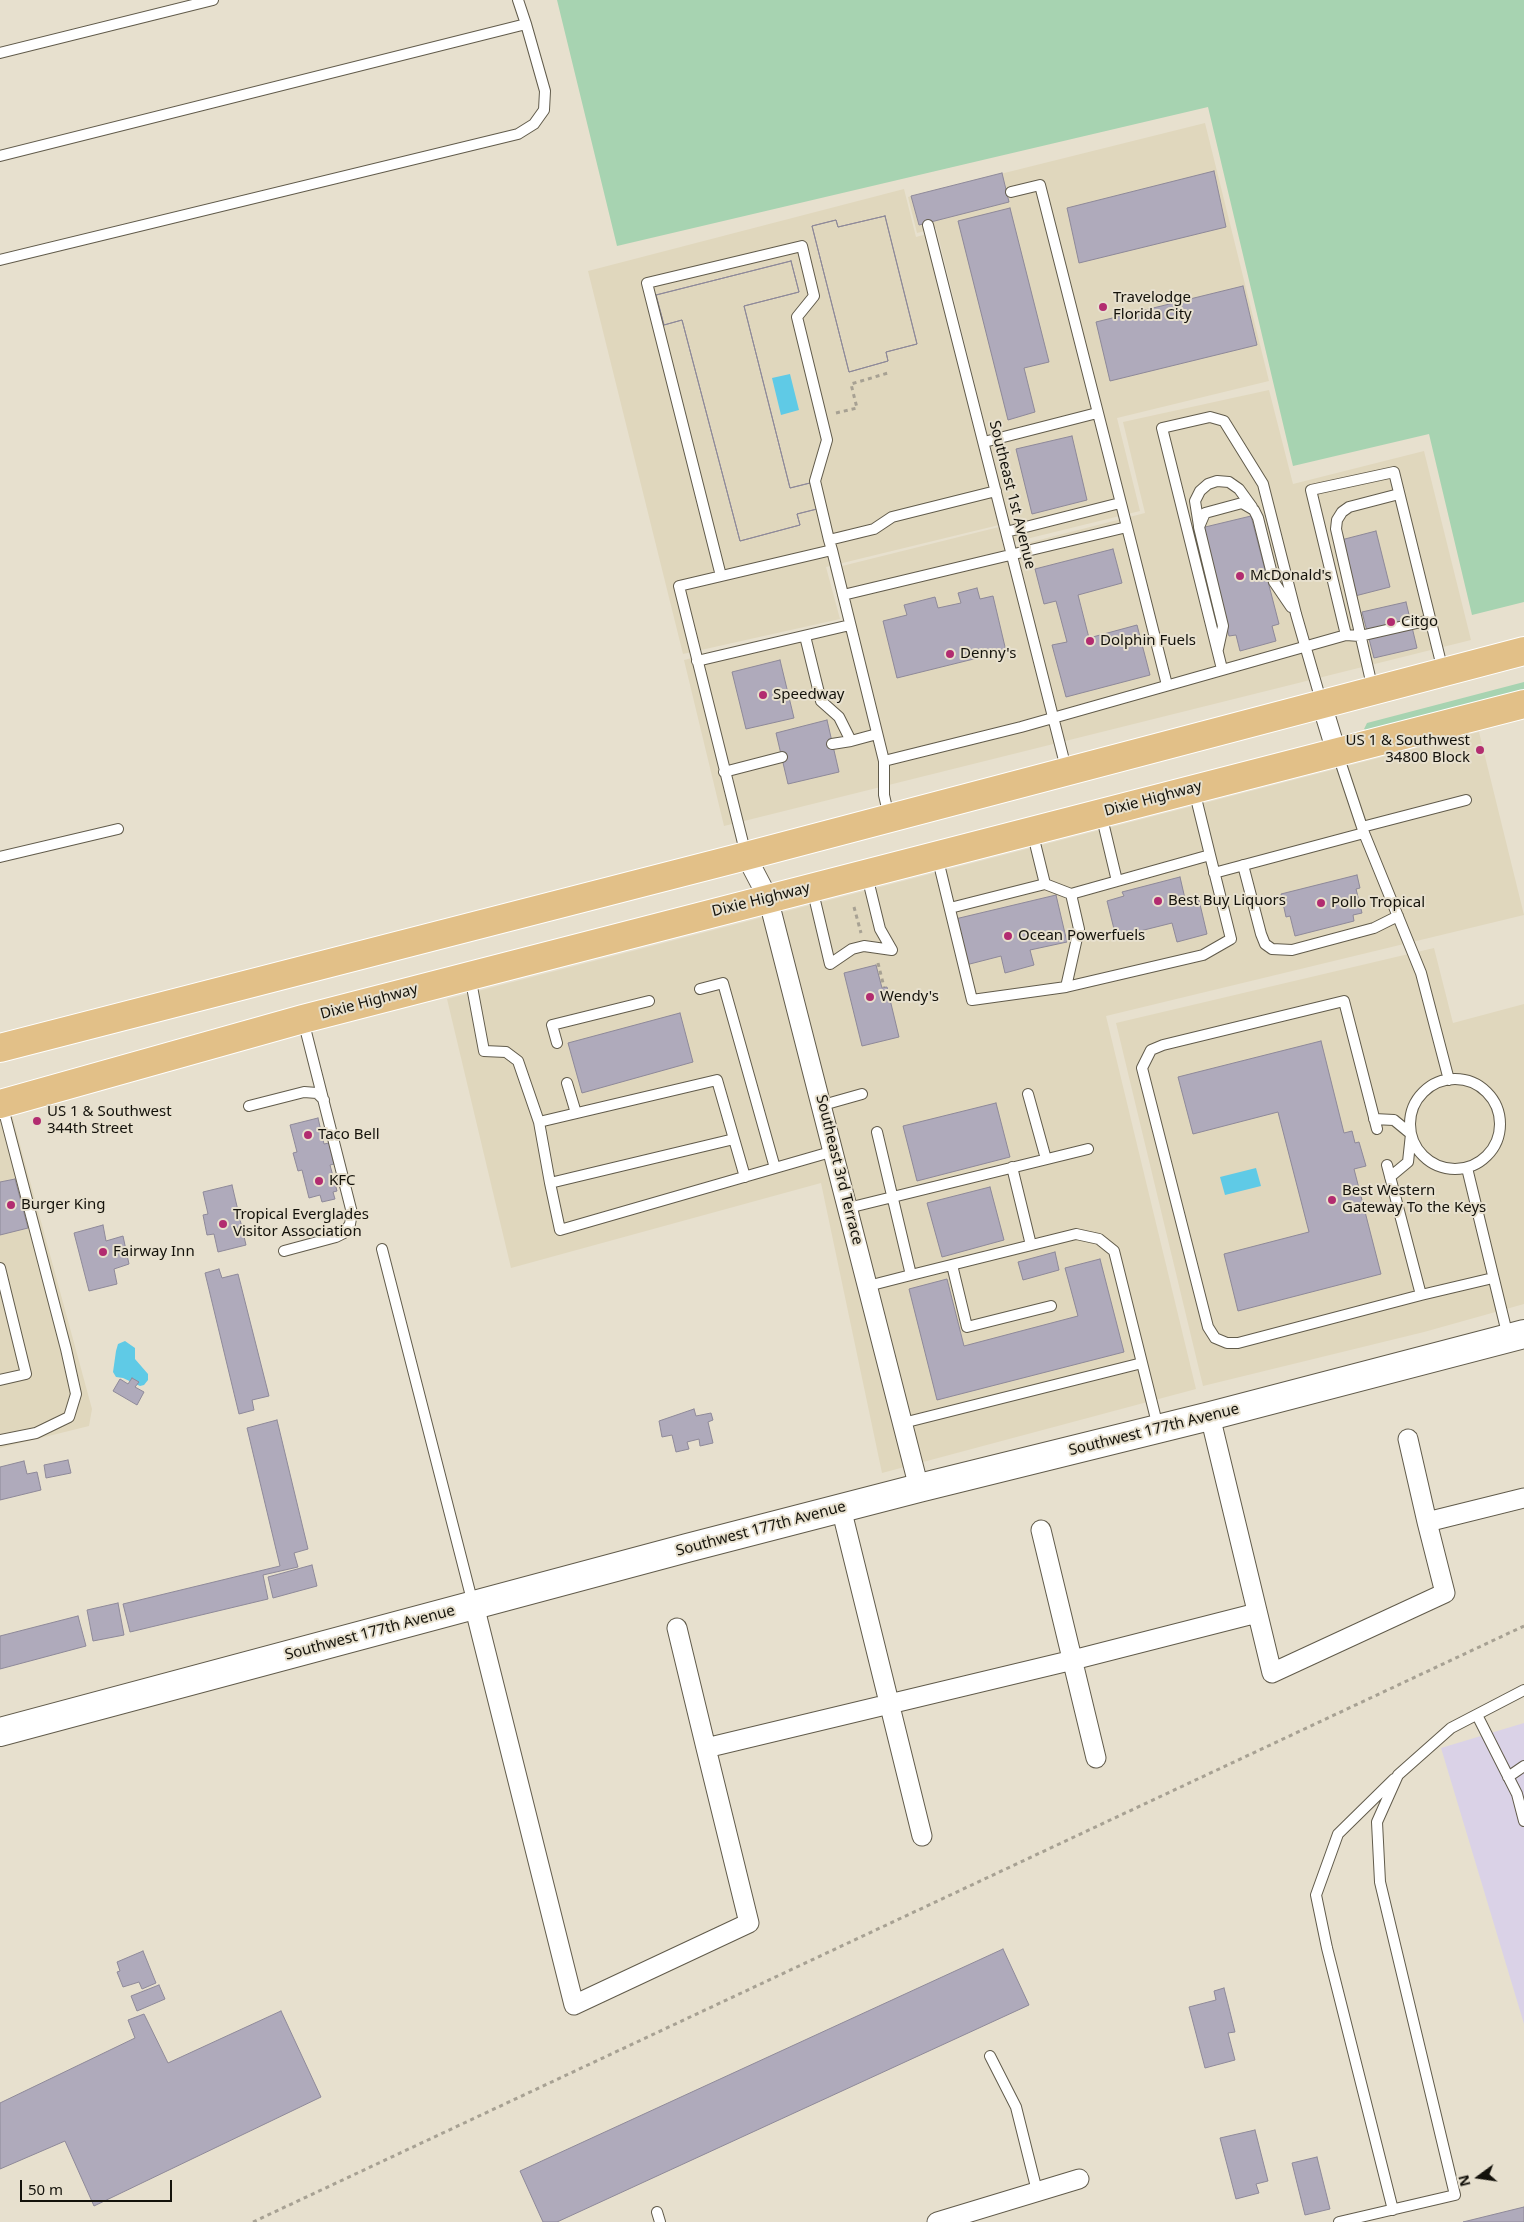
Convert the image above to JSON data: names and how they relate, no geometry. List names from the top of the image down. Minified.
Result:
{"streets":{"highway":["Dixie Highway"],"main road":["Southwest 177th Avenue"],"street":["Southeast 3rd Terrace"],"lane":["Southeast 1st Avenue"]},"crossings":[["Dixie Highway","Southeast 3rd Terrace"],["Southeast 3rd Terrace","Southwest 177th Avenue"]],"places":["Travelodge Florida City","McDonald's","Citgo","Dolphin Fuels","Denny's","Speedway","US 1 & Southwest 34800 Block","Best Buy Liquors","Pollo Tropical","Ocean Powerfuels","Wendy's","US 1 & Southwest 344th Street","Taco Bell","KFC","Best Western Gateway To the Keys","Burger King","Tropical Everglades Visitor Association","Fairway Inn"],"scale_bar":"50 m","north":"left"}
